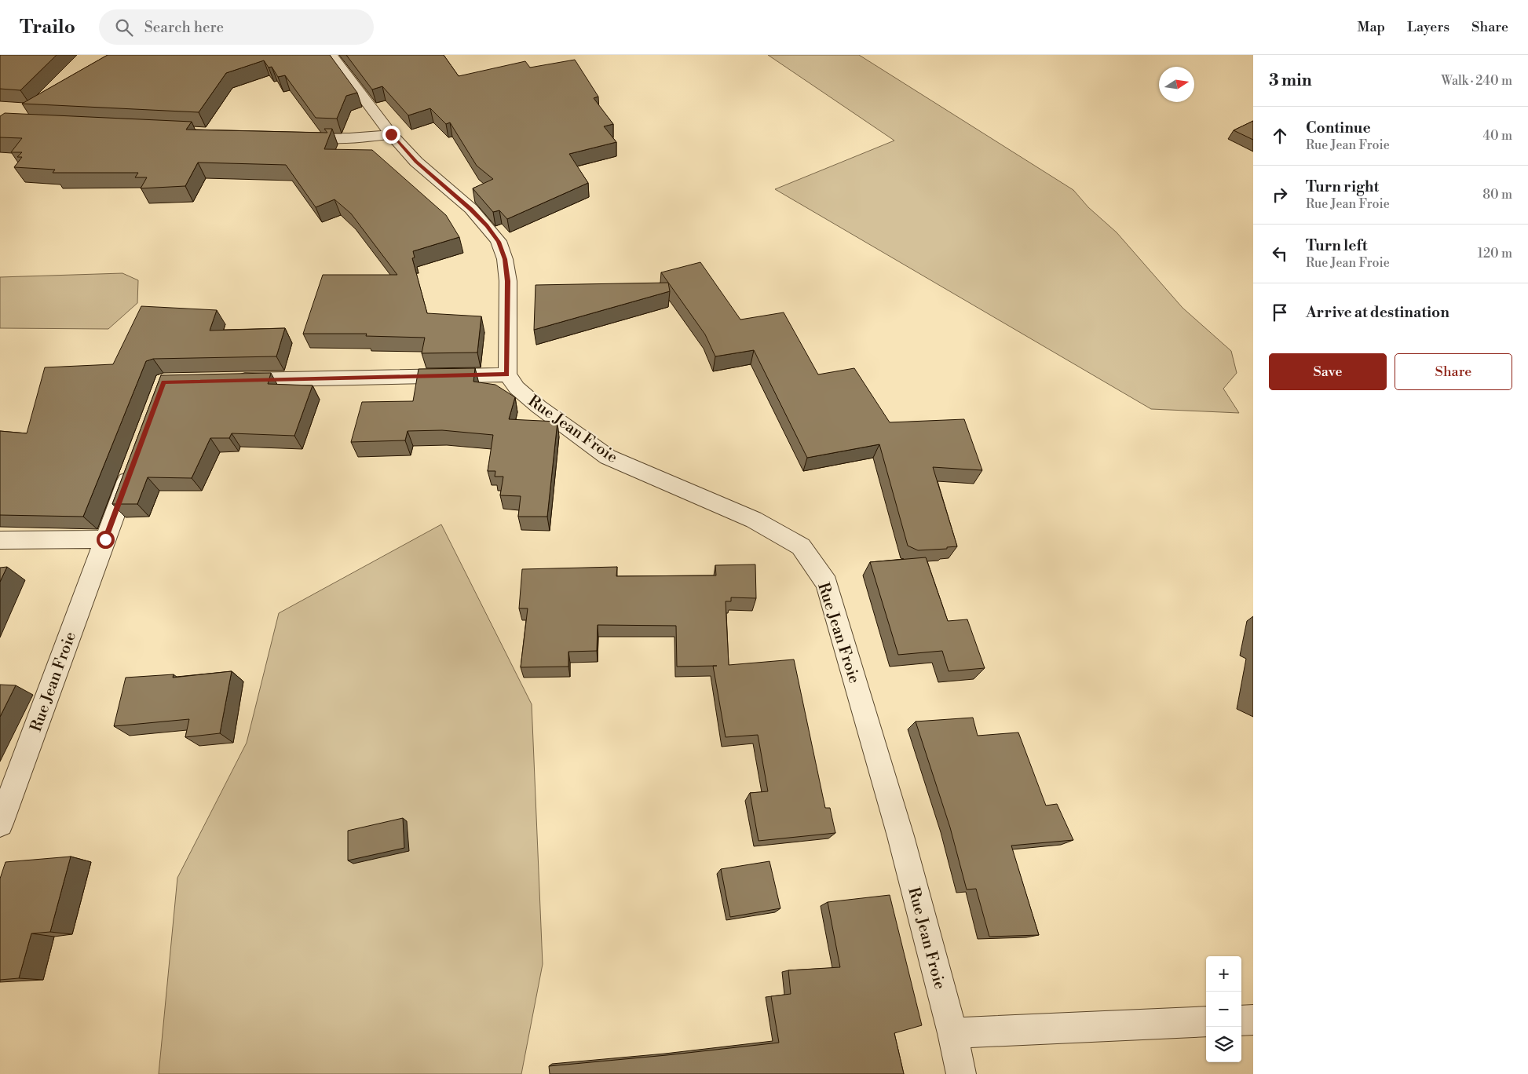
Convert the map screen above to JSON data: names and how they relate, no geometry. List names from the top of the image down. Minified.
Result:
{"streets":{"street":["Rue Jean Froie"]},"north":"right","page":{"header":"Trailo","search":"Search here","nav":["Map","Layers","Share"],"heading":["3 min","Walk · 240 m"],"list":[["Continue","Rue Jean Froie","40 m"],["Turn right","Rue Jean Froie","80 m"],["Turn left","Rue Jean Froie","120 m"],"Arrive at destination"],"buttons":["Save","Share"],"map_buttons":["+","−"]}}
